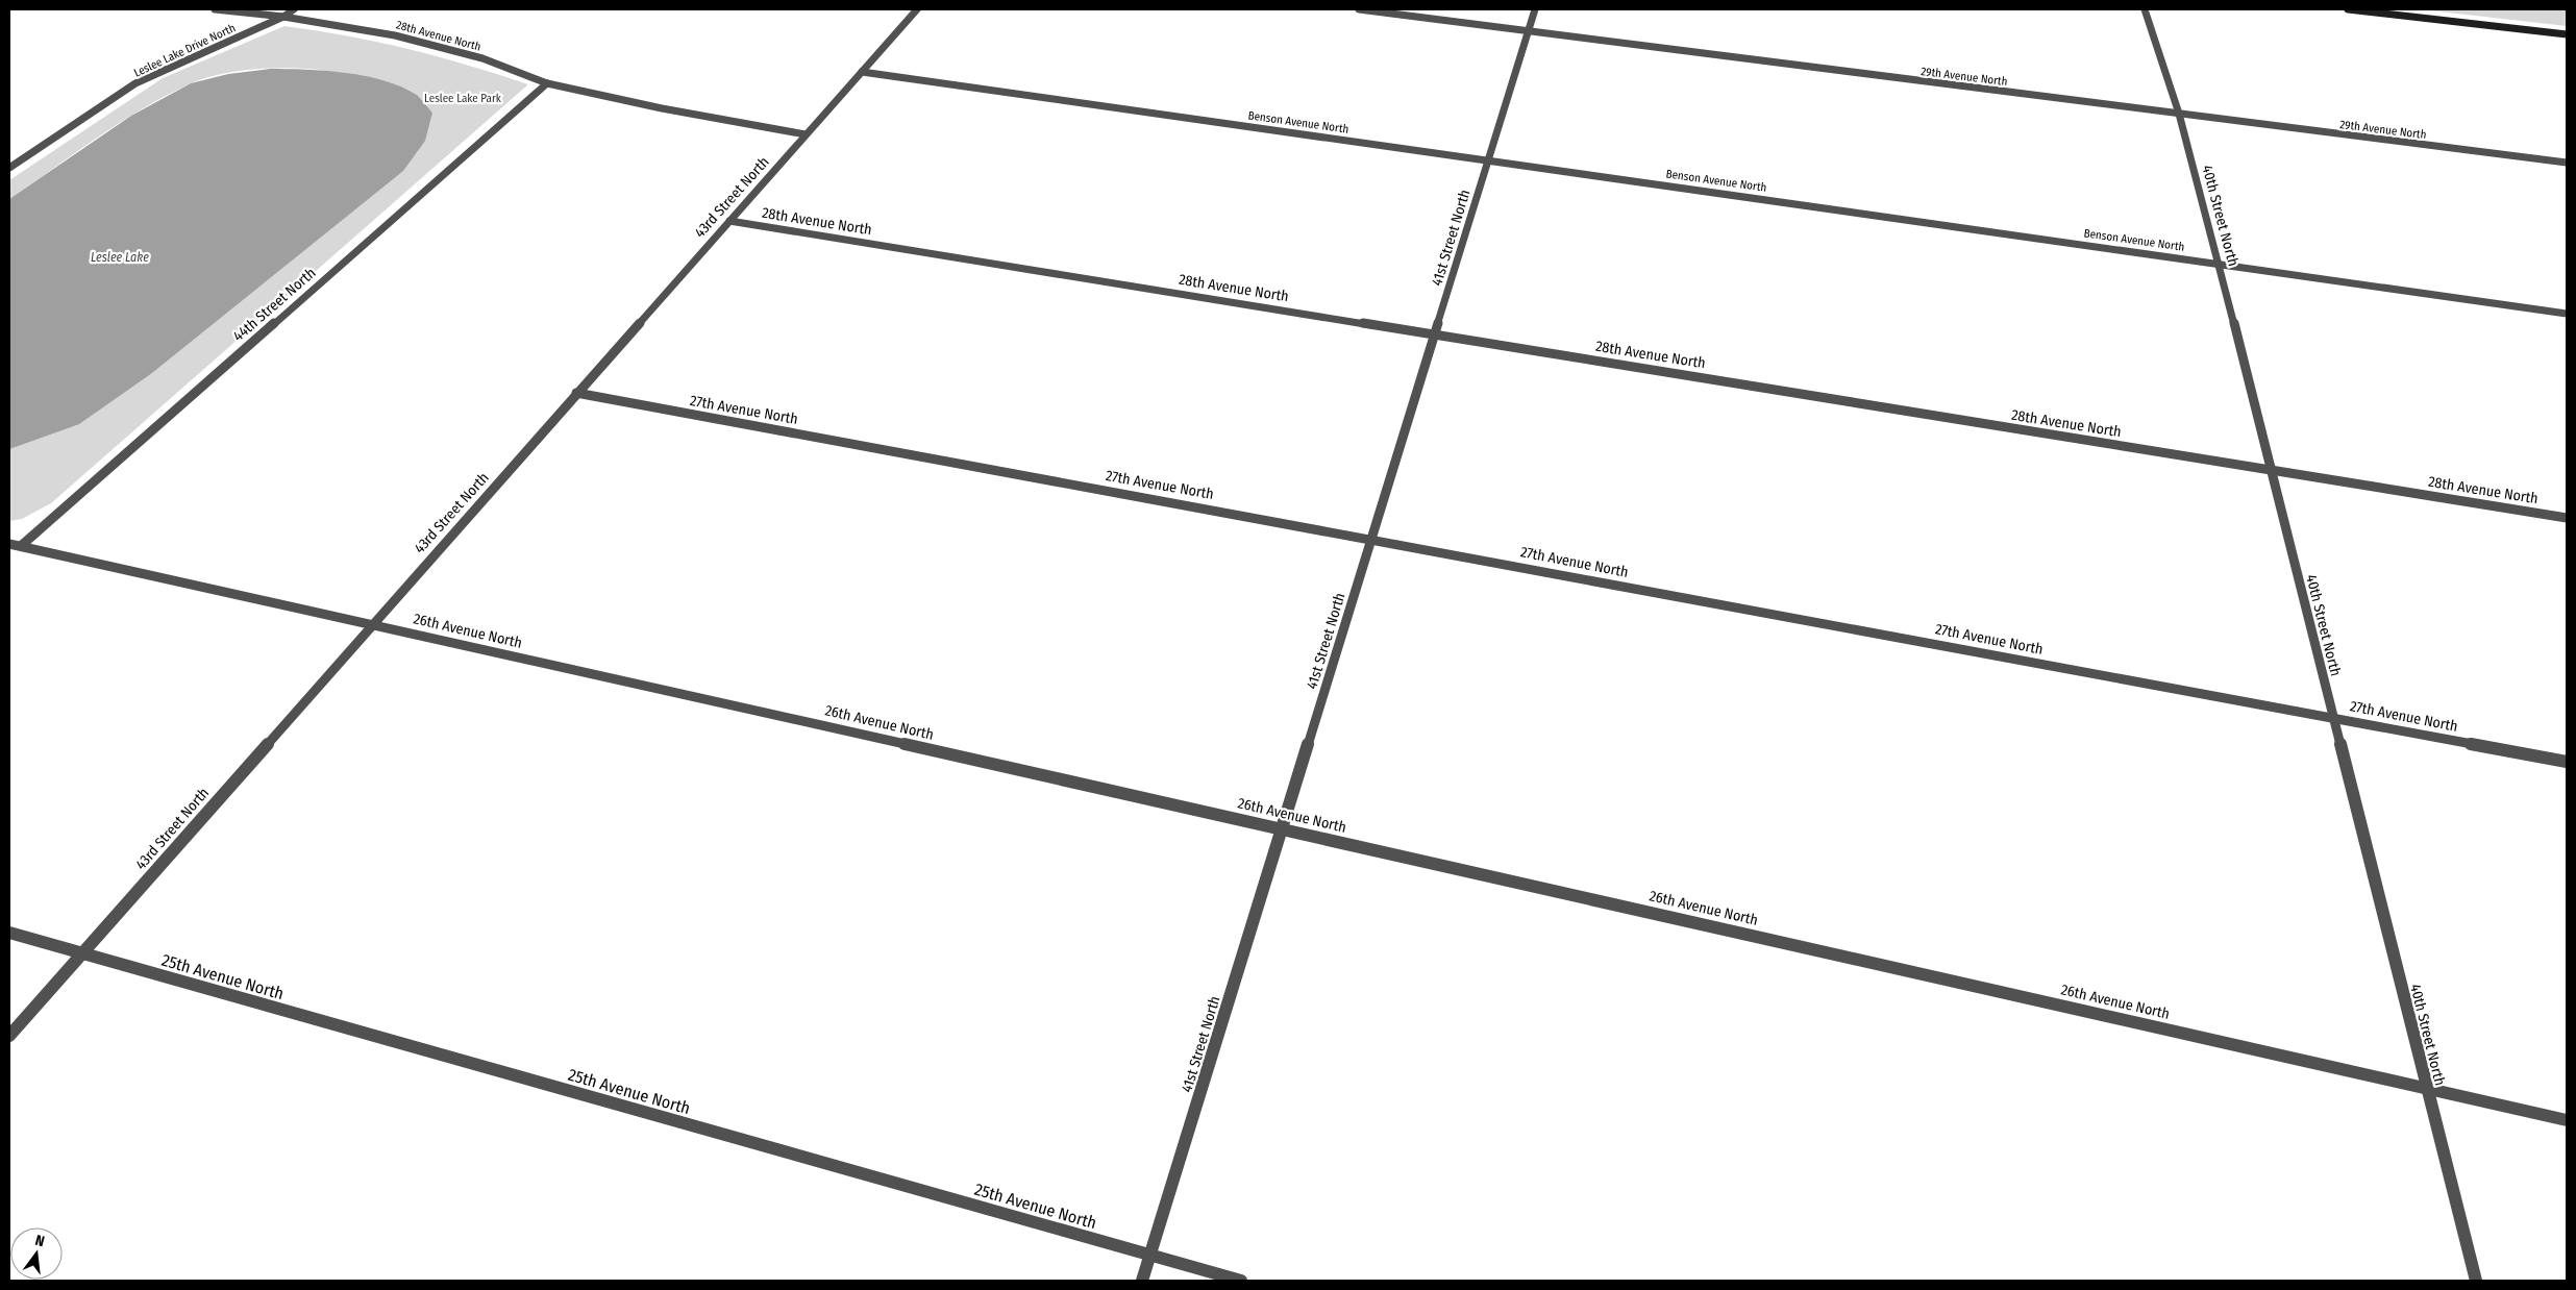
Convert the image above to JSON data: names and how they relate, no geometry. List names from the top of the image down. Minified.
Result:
{"streets":{"street":["28th Avenue North","Leslee Lake Drive North","29th Avenue North","Benson Avenue North","43rd Street North","40th Street North","41st Street North","44th Street North","27th Avenue North","26th Avenue North","25th Avenue North"]},"crossings":[["28th Avenue North","Leslee Lake Drive North"],["28th Avenue North","43rd Street North"],["28th Avenue North","40th Street North"],["28th Avenue North","41st Street North"],["28th Avenue North","44th Street North"],["29th Avenue North","40th Street North"],["29th Avenue North","41st Street North"],["Benson Avenue North","43rd Street North"],["Benson Avenue North","40th Street North"],["Benson Avenue North","41st Street North"],["43rd Street North","27th Avenue North"],["43rd Street North","26th Avenue North"],["43rd Street North","25th Avenue North"],["40th Street North","27th Avenue North"],["40th Street North","26th Avenue North"],["41st Street North","27th Avenue North"],["41st Street North","26th Avenue North"],["41st Street North","25th Avenue North"],["44th Street North","26th Avenue North"]],"water":["Leslee Lake"],"parks":["Leslee Lake Park"],"north":"top"}
